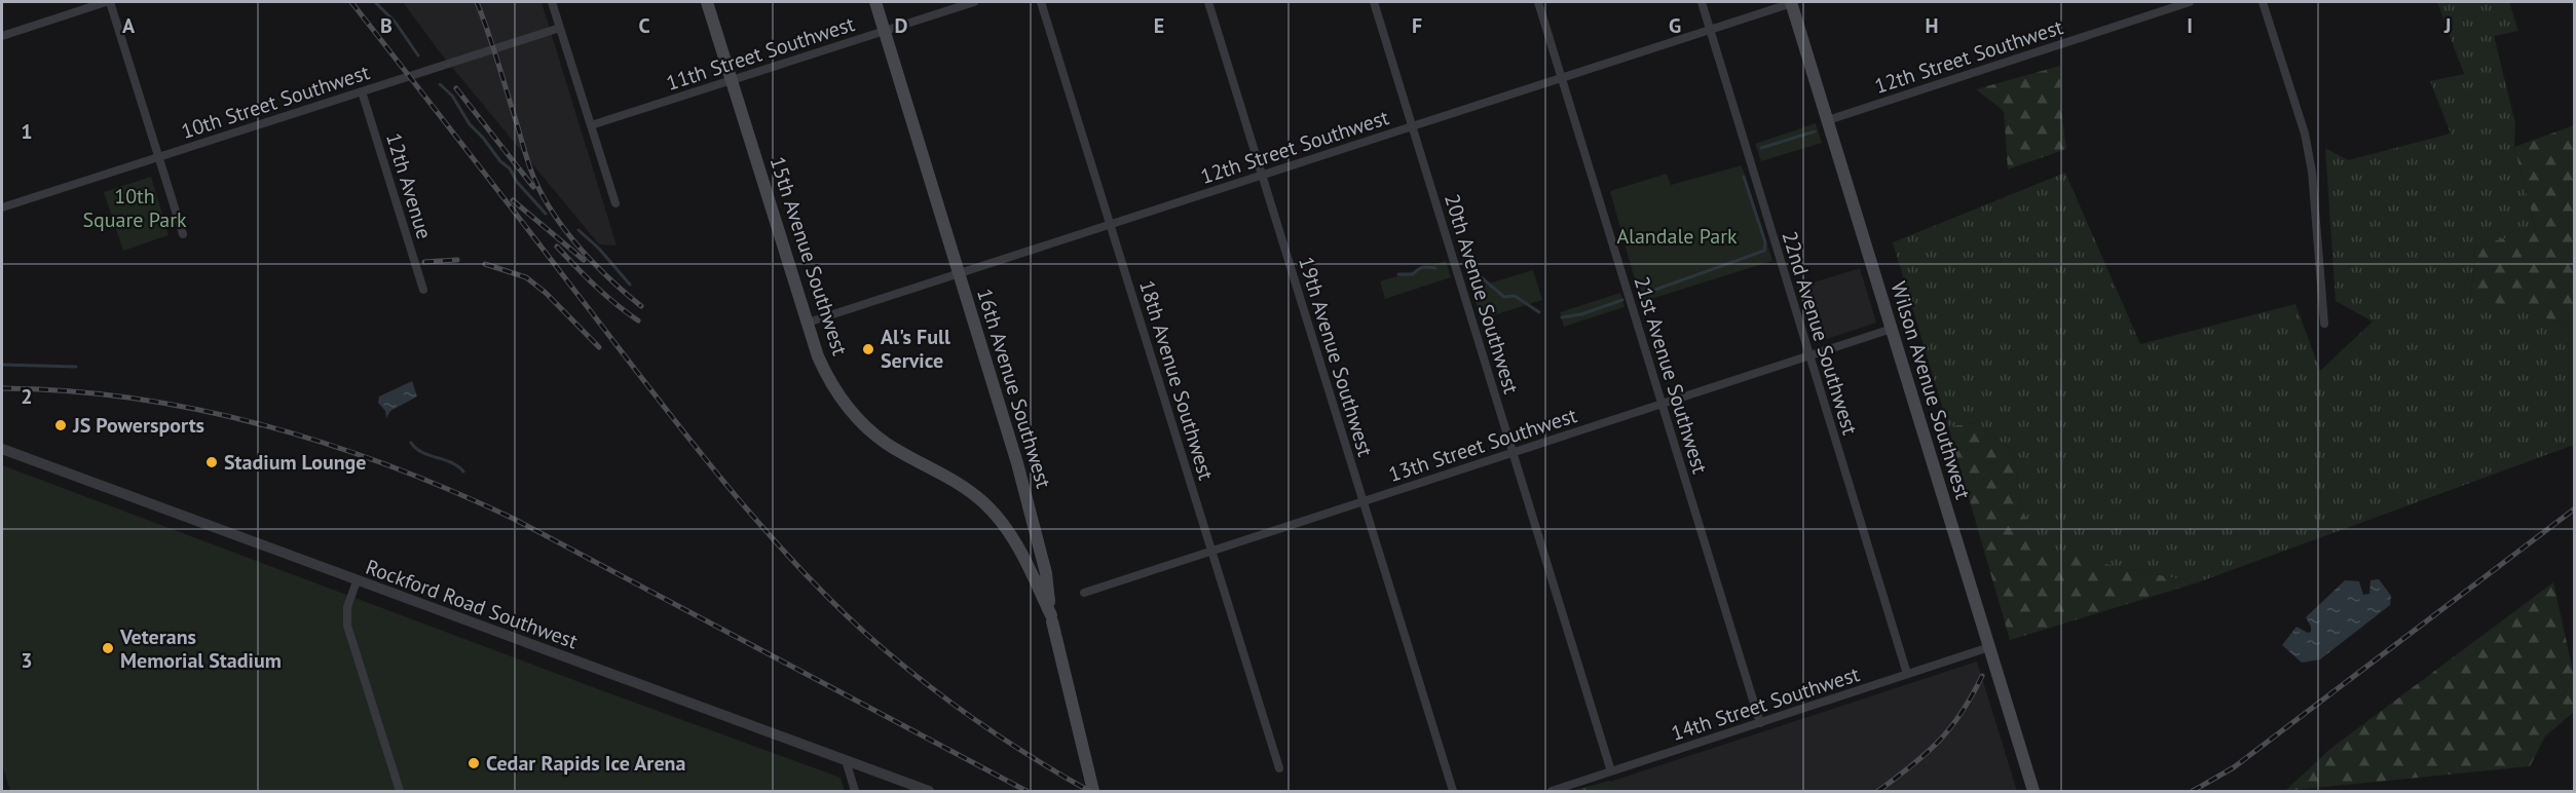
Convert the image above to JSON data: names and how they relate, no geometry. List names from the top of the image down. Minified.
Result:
{"streets":{"main road":["15th Avenue Southwest","16th Avenue Southwest","Wilson Avenue Southwest"],"street":["11th Street Southwest","12th Street Southwest","10th Street Southwest","12th Avenue","20th Avenue Southwest","22nd Avenue Southwest","19th Avenue Southwest","21st Avenue Southwest","18th Avenue Southwest","13th Street Southwest","Rockford Road Southwest","14th Street Southwest"]},"crossings":[["11th Street Southwest","15th Avenue Southwest"],["11th Street Southwest","16th Avenue Southwest"],["12th Street Southwest","15th Avenue Southwest"],["12th Street Southwest","20th Avenue Southwest"],["12th Street Southwest","22nd Avenue Southwest"],["12th Street Southwest","19th Avenue Southwest"],["12th Street Southwest","21st Avenue Southwest"],["12th Street Southwest","18th Avenue Southwest"],["12th Street Southwest","16th Avenue Southwest"],["12th Street Southwest","Wilson Avenue Southwest"],["10th Street Southwest","12th Avenue"],["15th Avenue Southwest","16th Avenue Southwest"],["20th Avenue Southwest","13th Street Southwest"],["20th Avenue Southwest","14th Street Southwest"],["22nd Avenue Southwest","13th Street Southwest"],["22nd Avenue Southwest","14th Street Southwest"],["19th Avenue Southwest","13th Street Southwest"],["21st Avenue Southwest","13th Street Southwest"],["21st Avenue Southwest","14th Street Southwest"],["18th Avenue Southwest","13th Street Southwest"],["Wilson Avenue Southwest","13th Street Southwest"],["Wilson Avenue Southwest","14th Street Southwest"]],"parks":["10th Square Park","Alandale Park"],"places":["Al's Full Service","JS Powersports","Stadium Lounge","Veterans Memorial Stadium","Cedar Rapids Ice Arena"],"grid":{"columns":["A","B","C","D","E","F","G","H","I","J"],"rows":["1","2","3"]}}
